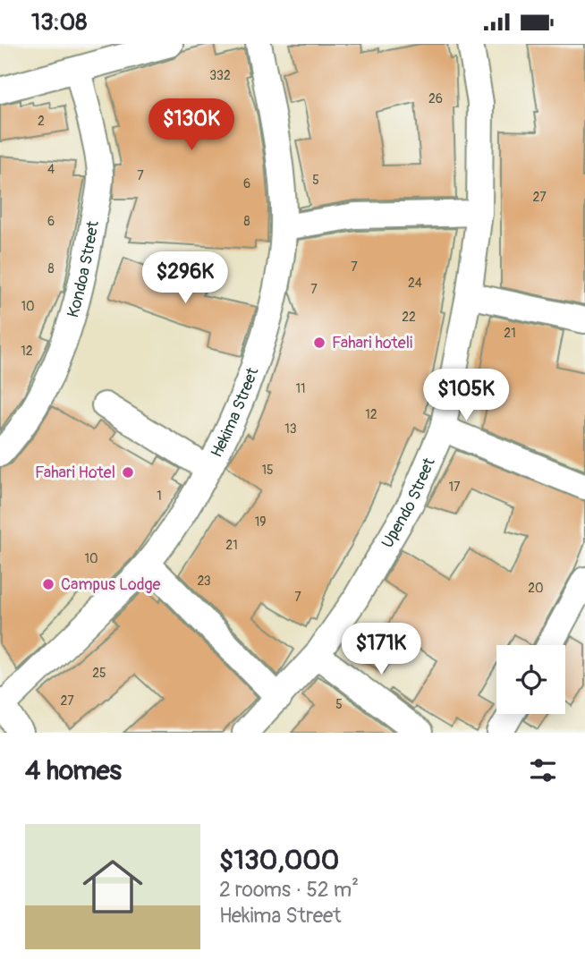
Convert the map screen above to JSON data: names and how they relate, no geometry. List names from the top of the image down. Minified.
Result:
{"streets":{"street":["Kondoa Street","Hekima Street","Upendo Street"]},"places":["Fahari hoteli","Fahari Hotel","Campus Lodge"],"house_numbers":["332","26","2","4","7","5","6","27","6","8","7","8","24","7","10","22","21","12","11","12","13","15","17","1","19","21","10","23","20","7","25","27","5"],"page":{"status":"13:08","price":["$130K","$296K","$105K","$171K"],"heading":"4 homes","list":[{"name":"$130,000","note":"2 rooms · 52 m² · Hekima Street"}]}}
